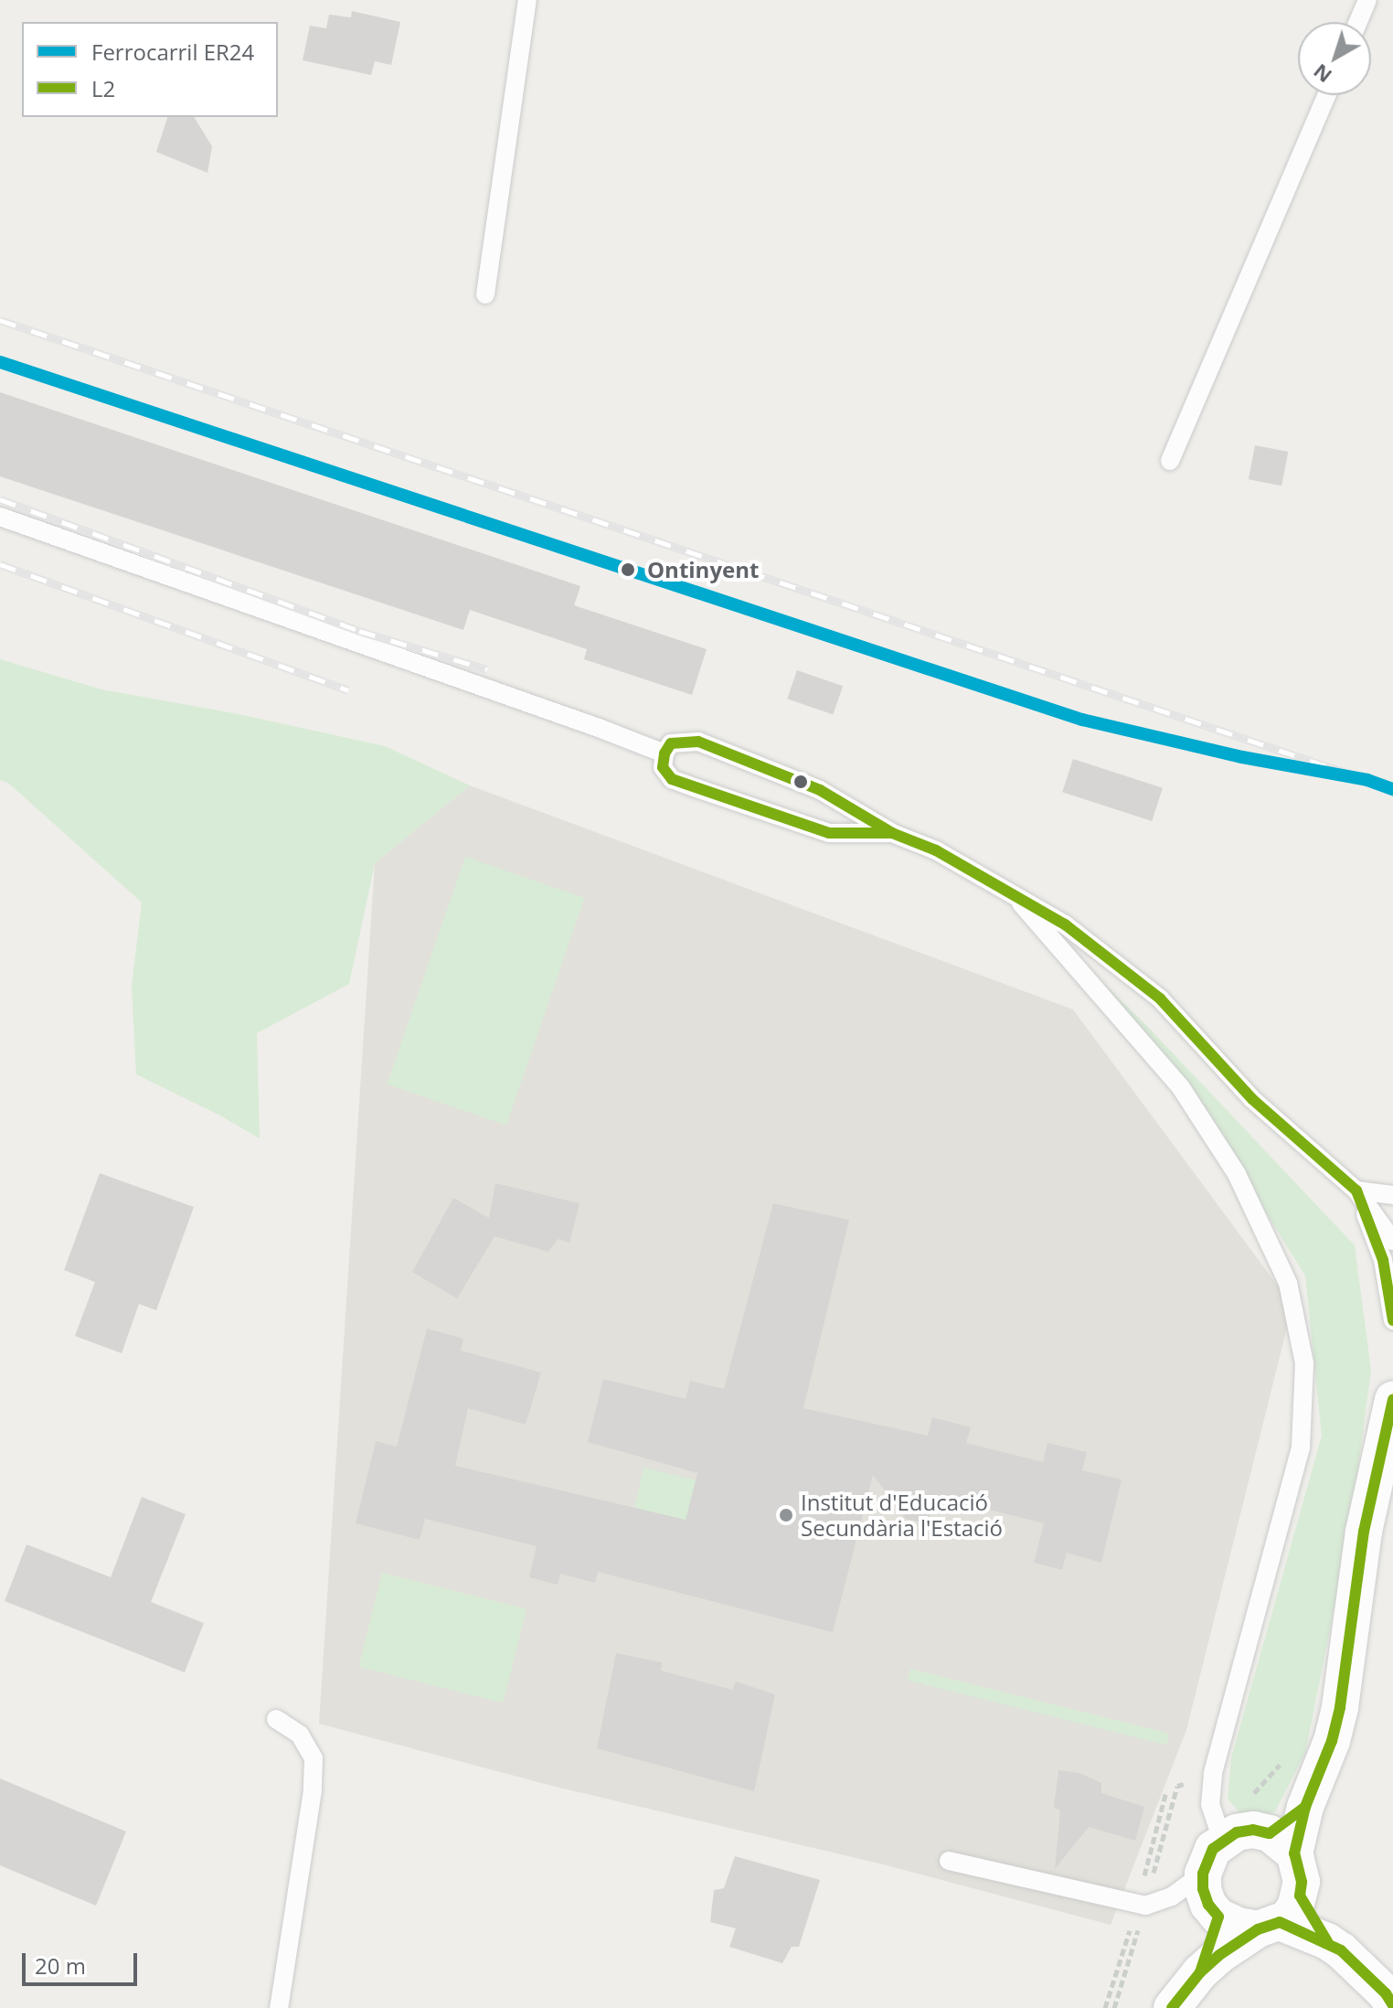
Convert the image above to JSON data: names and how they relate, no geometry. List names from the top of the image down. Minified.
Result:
{"places":["Ontinyent","Institut d'Educació Secundària l'Estació"],"lines":["rail line ER24","transit line L2"],"legend":["Ferrocarril ER24","L2"],"scale_bar":"20 m","north":"bottom left"}
